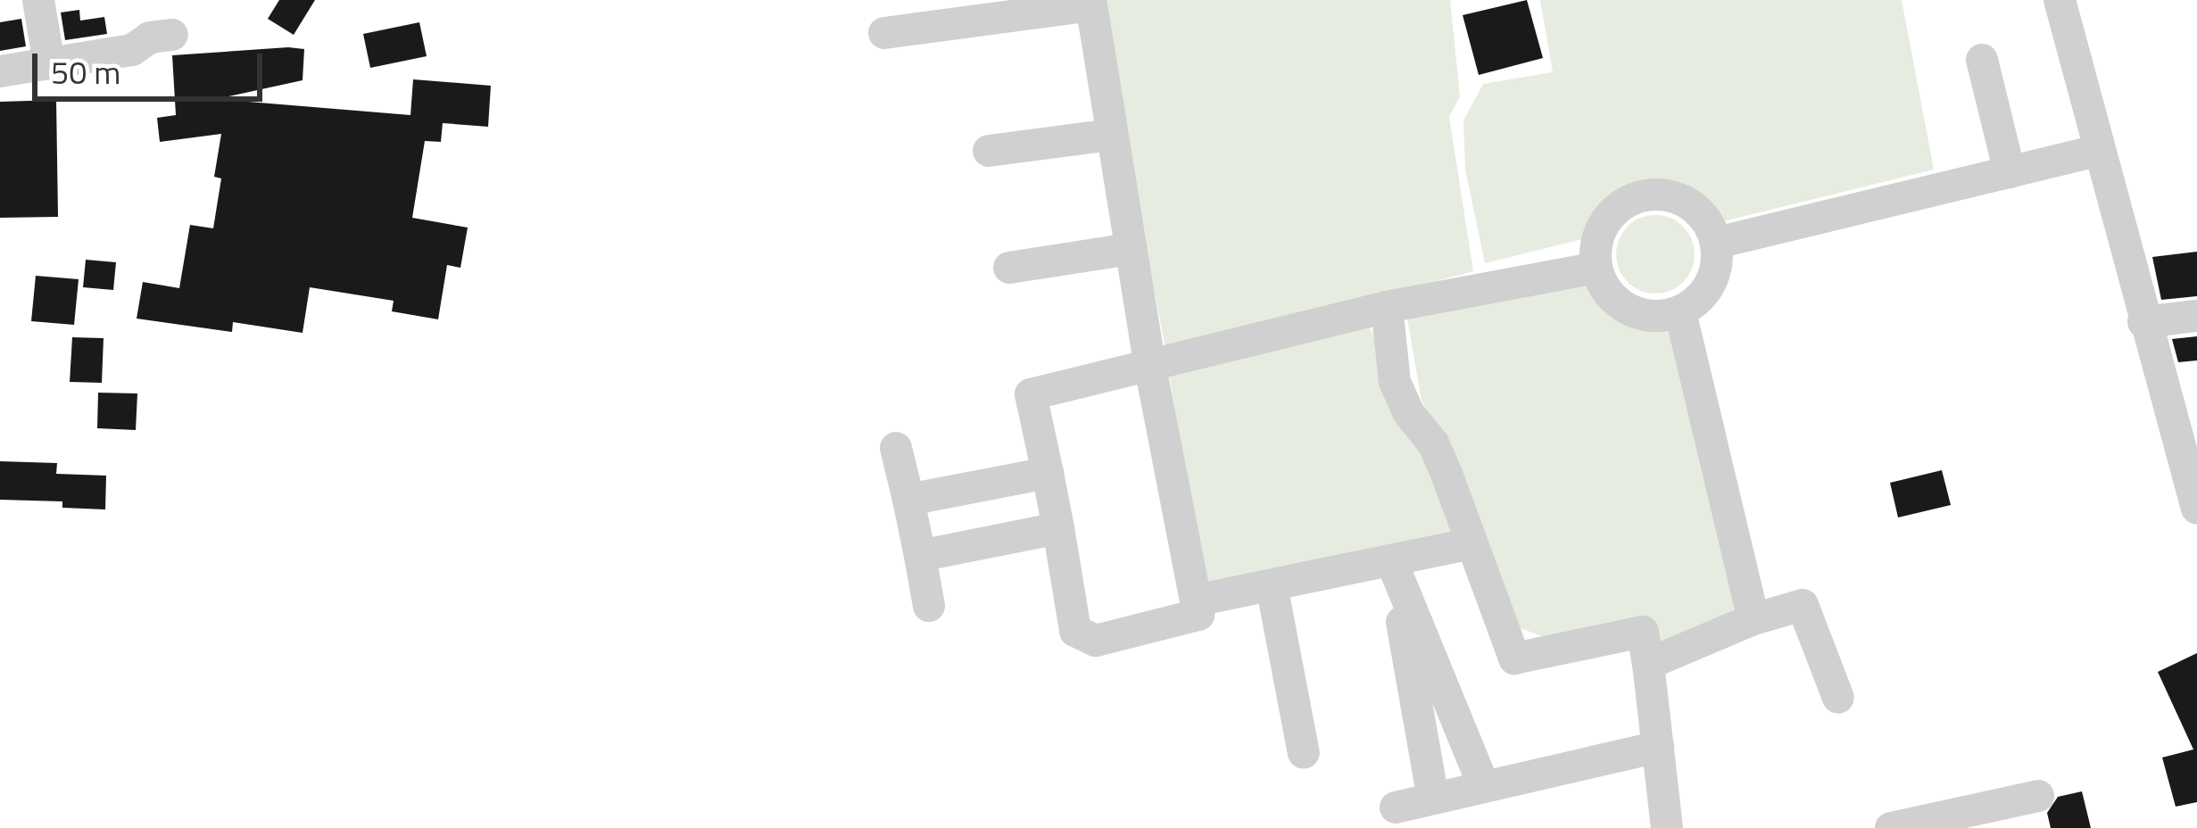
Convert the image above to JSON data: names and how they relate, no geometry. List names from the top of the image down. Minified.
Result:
{"scale_bar":"50 m"}
